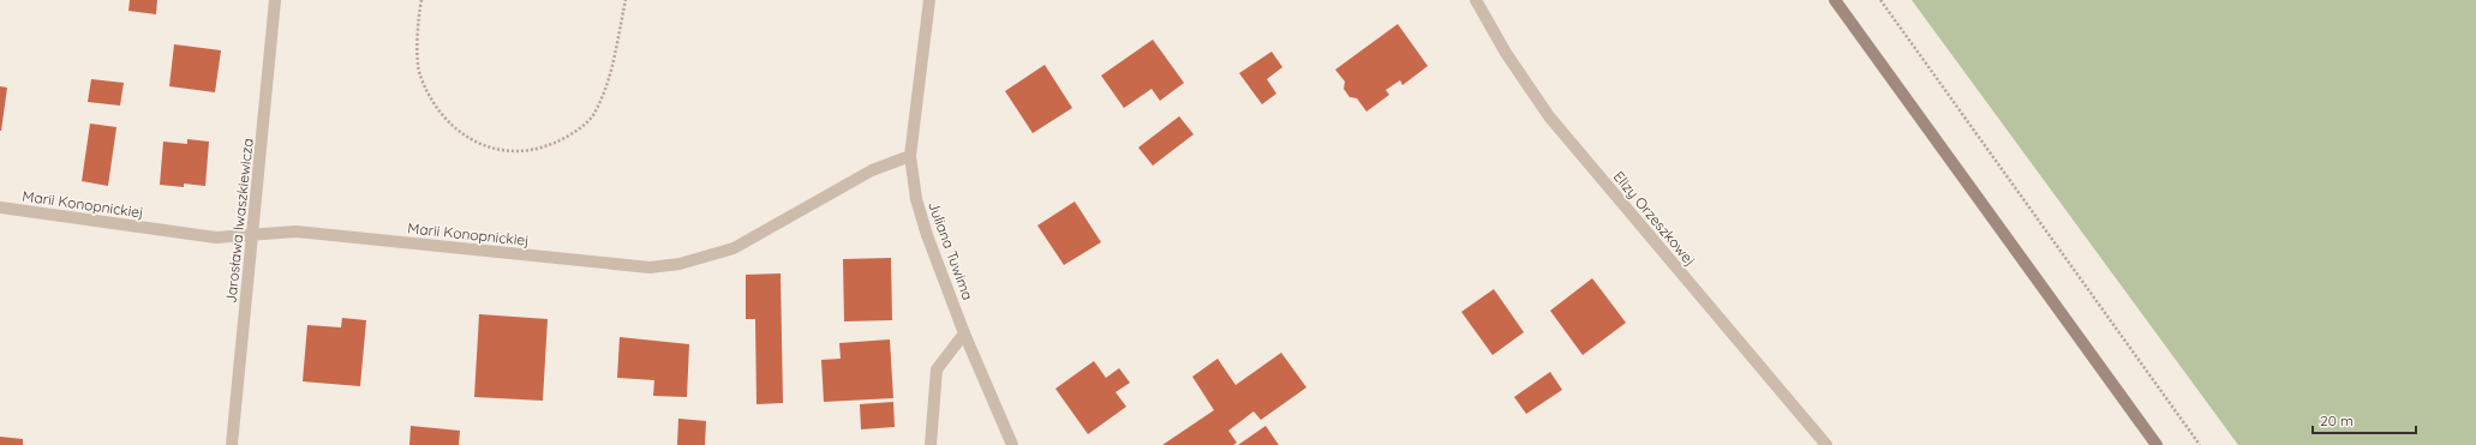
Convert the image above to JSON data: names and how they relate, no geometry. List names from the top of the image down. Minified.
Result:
{"streets":{"street":["Marii Konopnickiej","Elizy Orzeszkowej","Jarosława Iwaszkiewicza","Juliana Tuwima"]},"crossings":[["Marii Konopnickiej","Jarosława Iwaszkiewicza"],["Marii Konopnickiej","Juliana Tuwima"]],"scale_bar":"20 m"}
